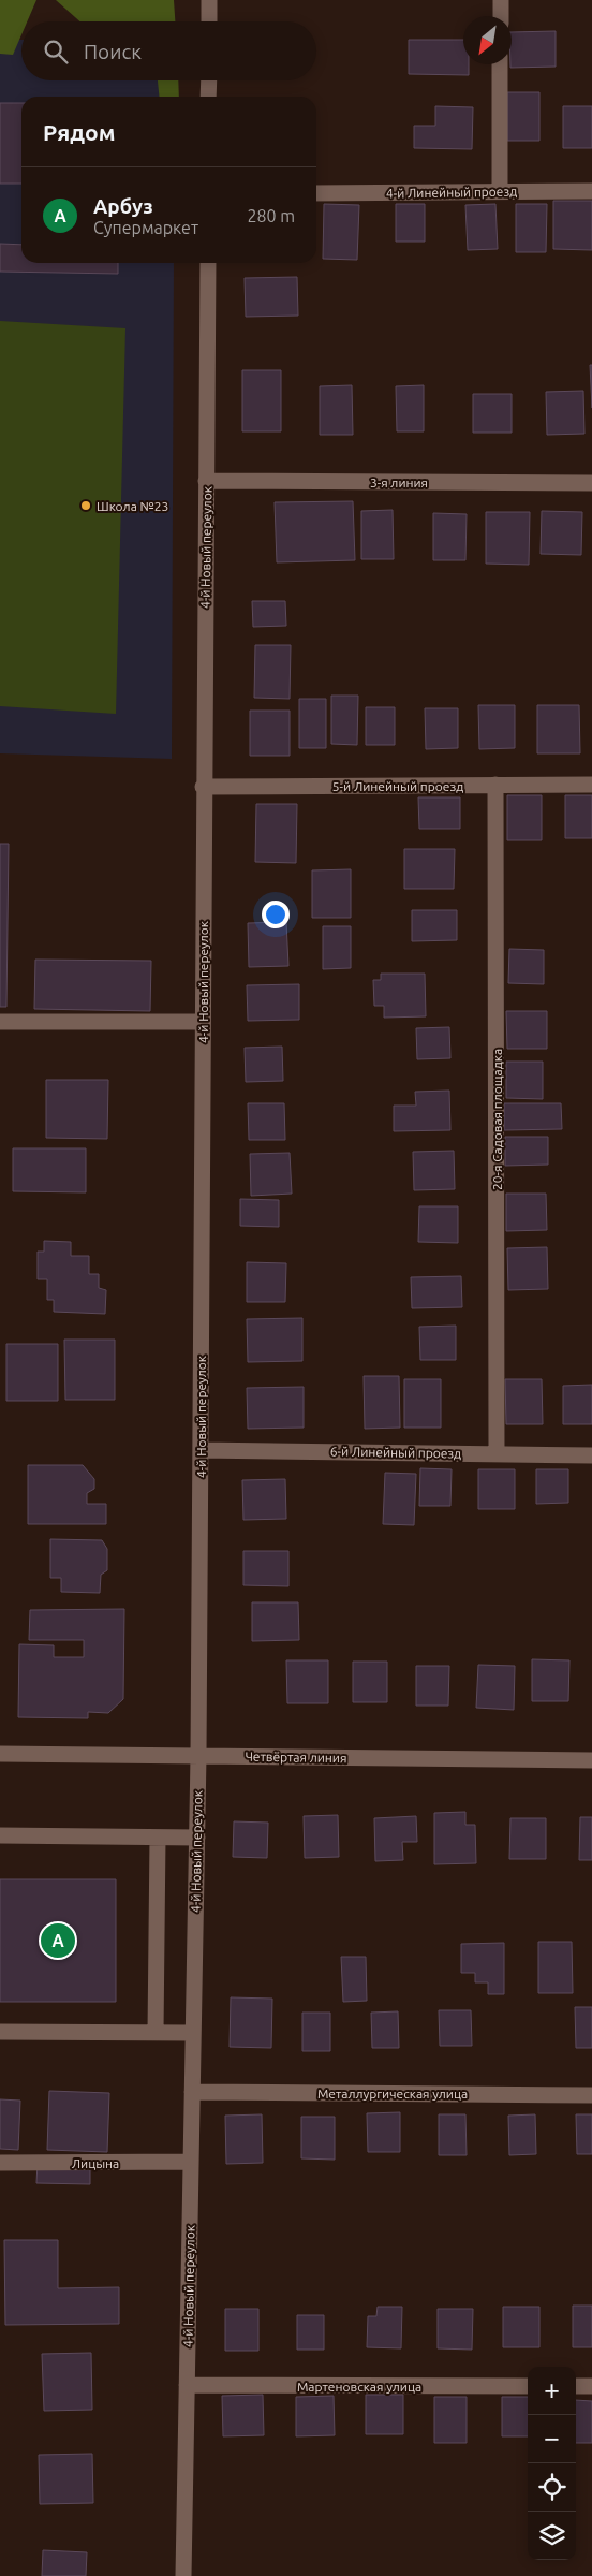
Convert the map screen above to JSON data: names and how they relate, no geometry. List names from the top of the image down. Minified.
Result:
{"streets":{"street":["4-й Линейный проезд","3-я линия","4-й Новый переулок","5-й Линейный проезд","20-я Садовая площадка","6-й Линейный проезд","Четвёртая линия","Металлургическая улица","Лицына","Мартеновская улица"]},"crossings":[["3-я линия","4-й Новый переулок"],["4-й Новый переулок","5-й Линейный проезд"],["4-й Новый переулок","6-й Линейный проезд"],["4-й Новый переулок","Четвёртая линия"],["4-й Новый переулок","Металлургическая улица"],["4-й Новый переулок","Лицына"],["4-й Новый переулок","Мартеновская улица"],["5-й Линейный проезд","20-я Садовая площадка"],["20-я Садовая площадка","6-й Линейный проезд"]],"places":["Школа №23"],"north":"bottom left","page":{"search":"Поиск","heading":"Рядом","list":[{"mark":"A","name":"Арбуз","note":"Супермаркет","value":"280 m"}],"pins":"A","map_buttons":["+","−"]}}
